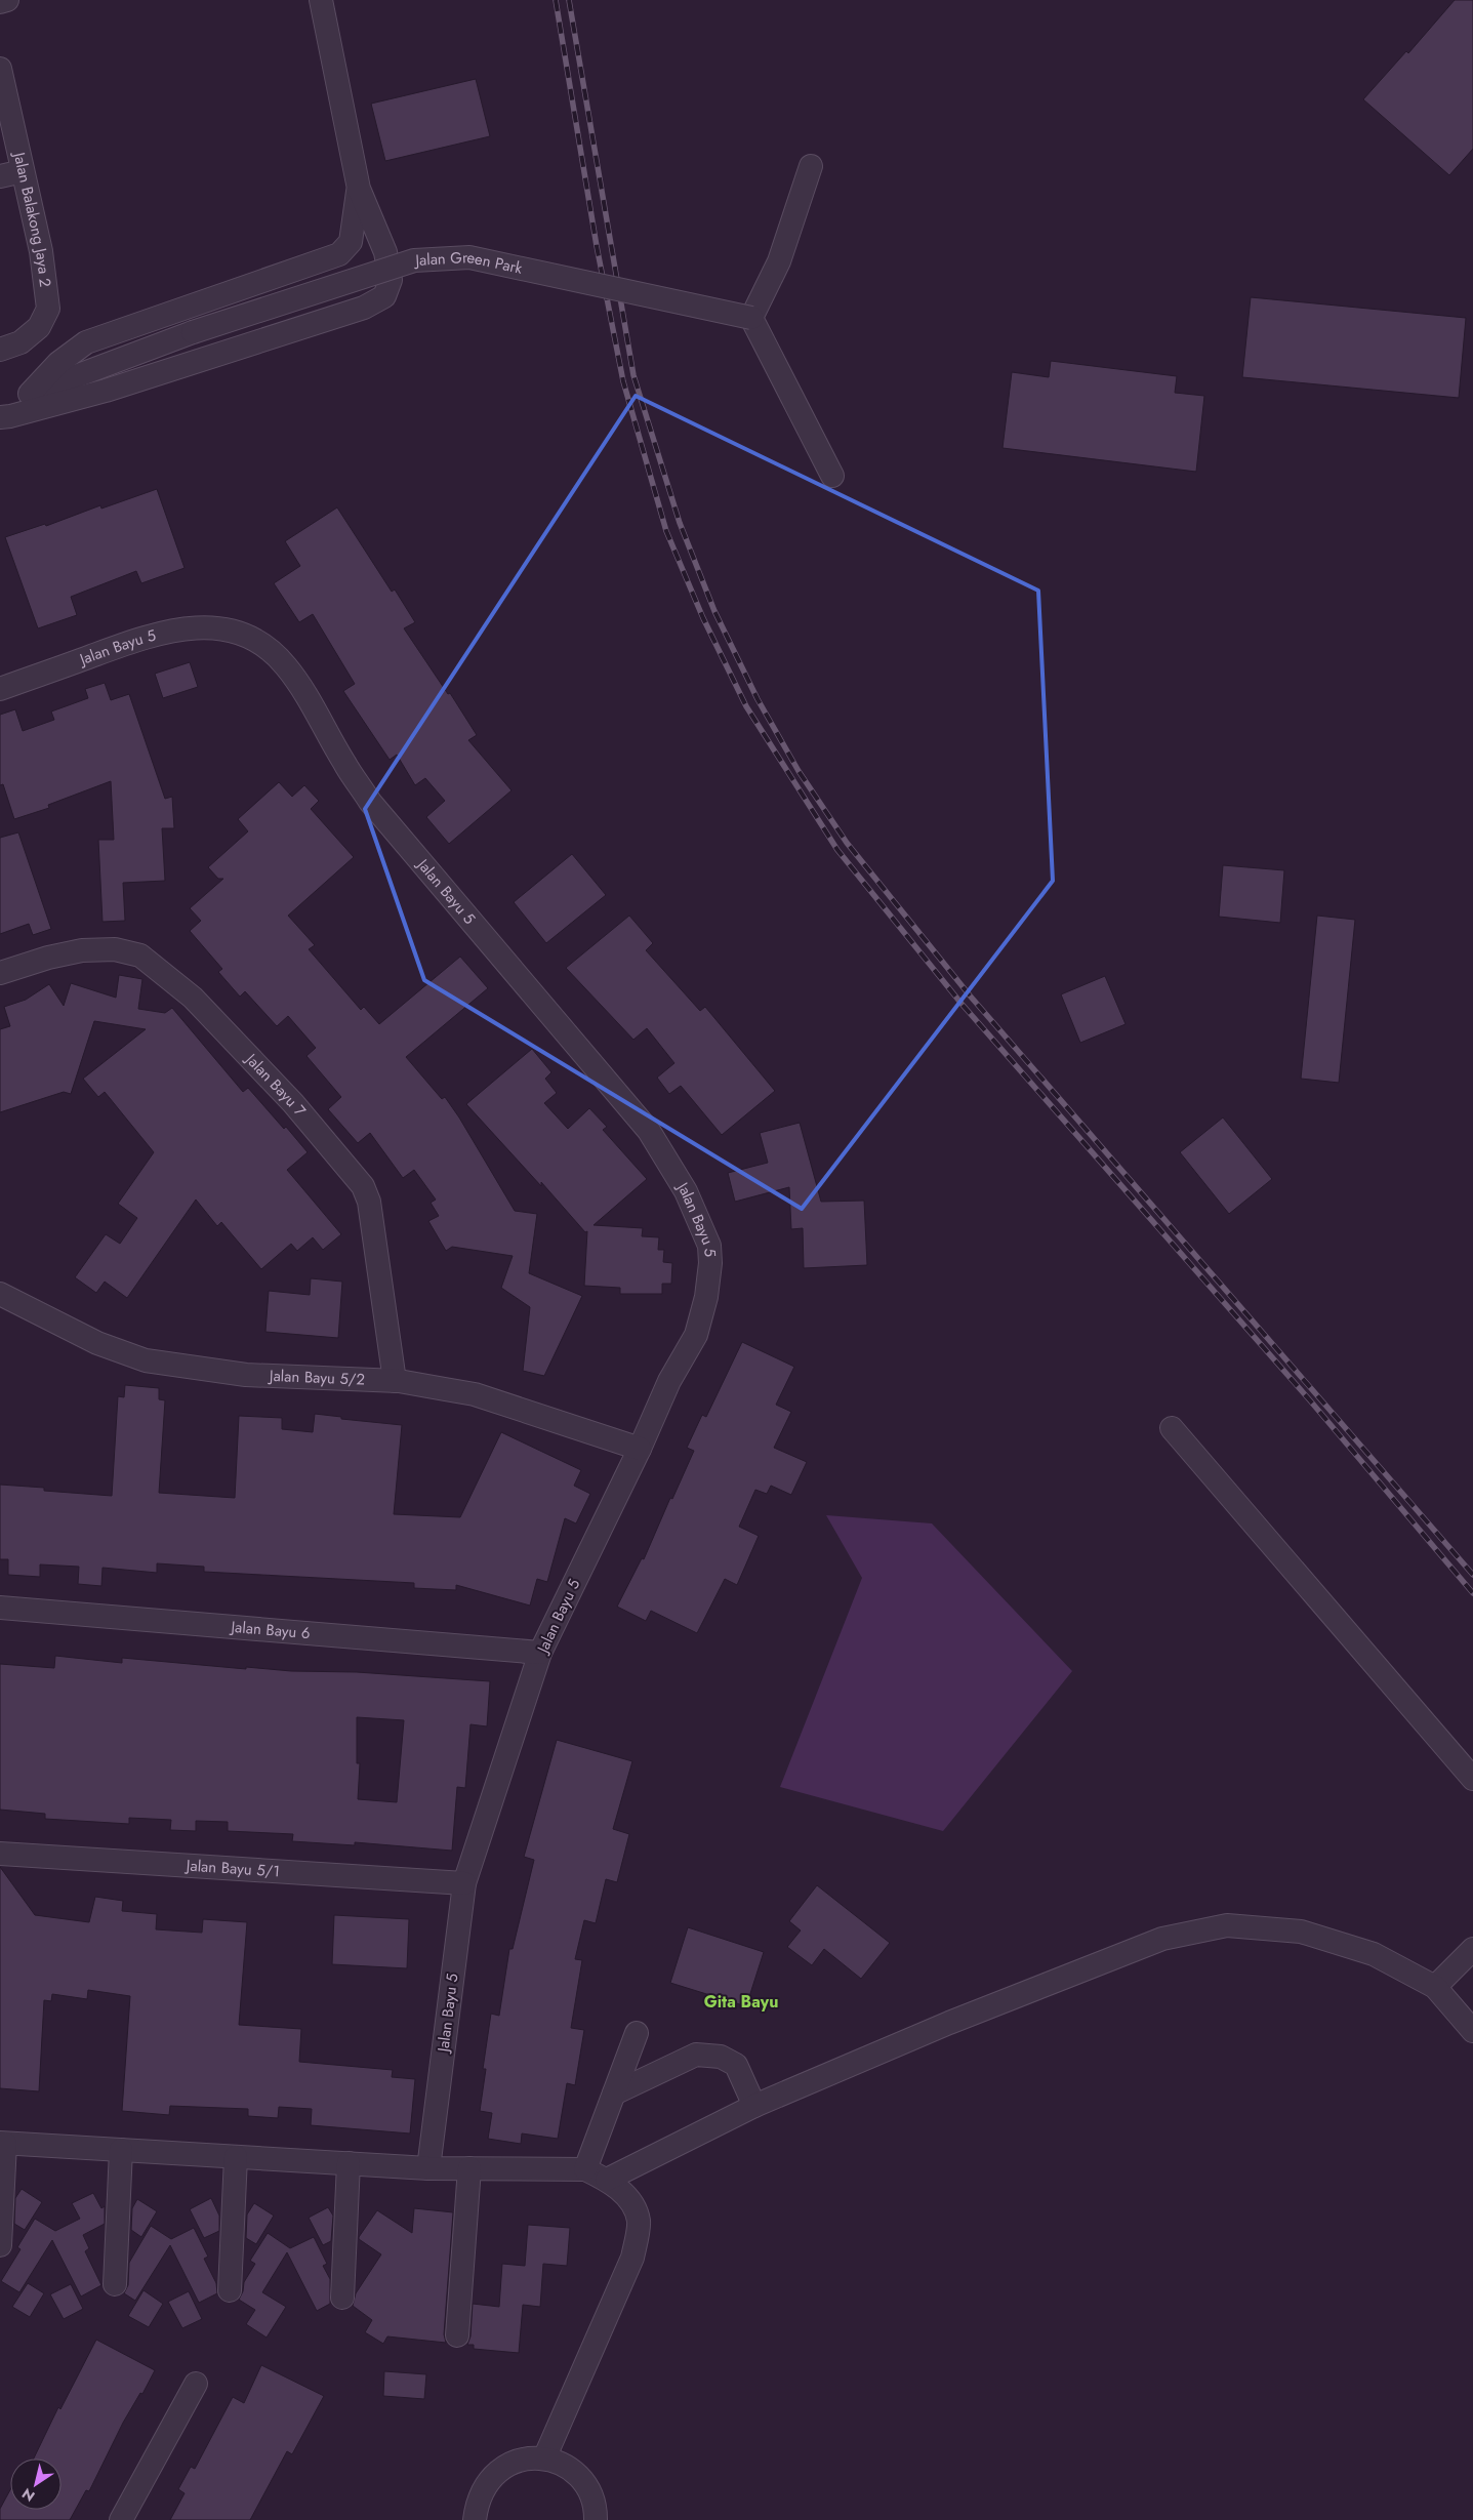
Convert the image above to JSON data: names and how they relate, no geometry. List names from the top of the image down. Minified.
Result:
{"streets":{"street":["Jalan Balakong Jaya 2","Jalan Green Park","Jalan Bayu 5","Jalan Bayu 7","Jalan Bayu 5/2","Jalan Bayu 6","Jalan Bayu 5/1"]},"crossings":[["Jalan Bayu 5","Jalan Bayu 5/2"],["Jalan Bayu 5","Jalan Bayu 6"],["Jalan Bayu 5","Jalan Bayu 5/1"],["Jalan Bayu 7","Jalan Bayu 5/2"]],"districts":["Gita Bayu"],"north":"bottom left"}
